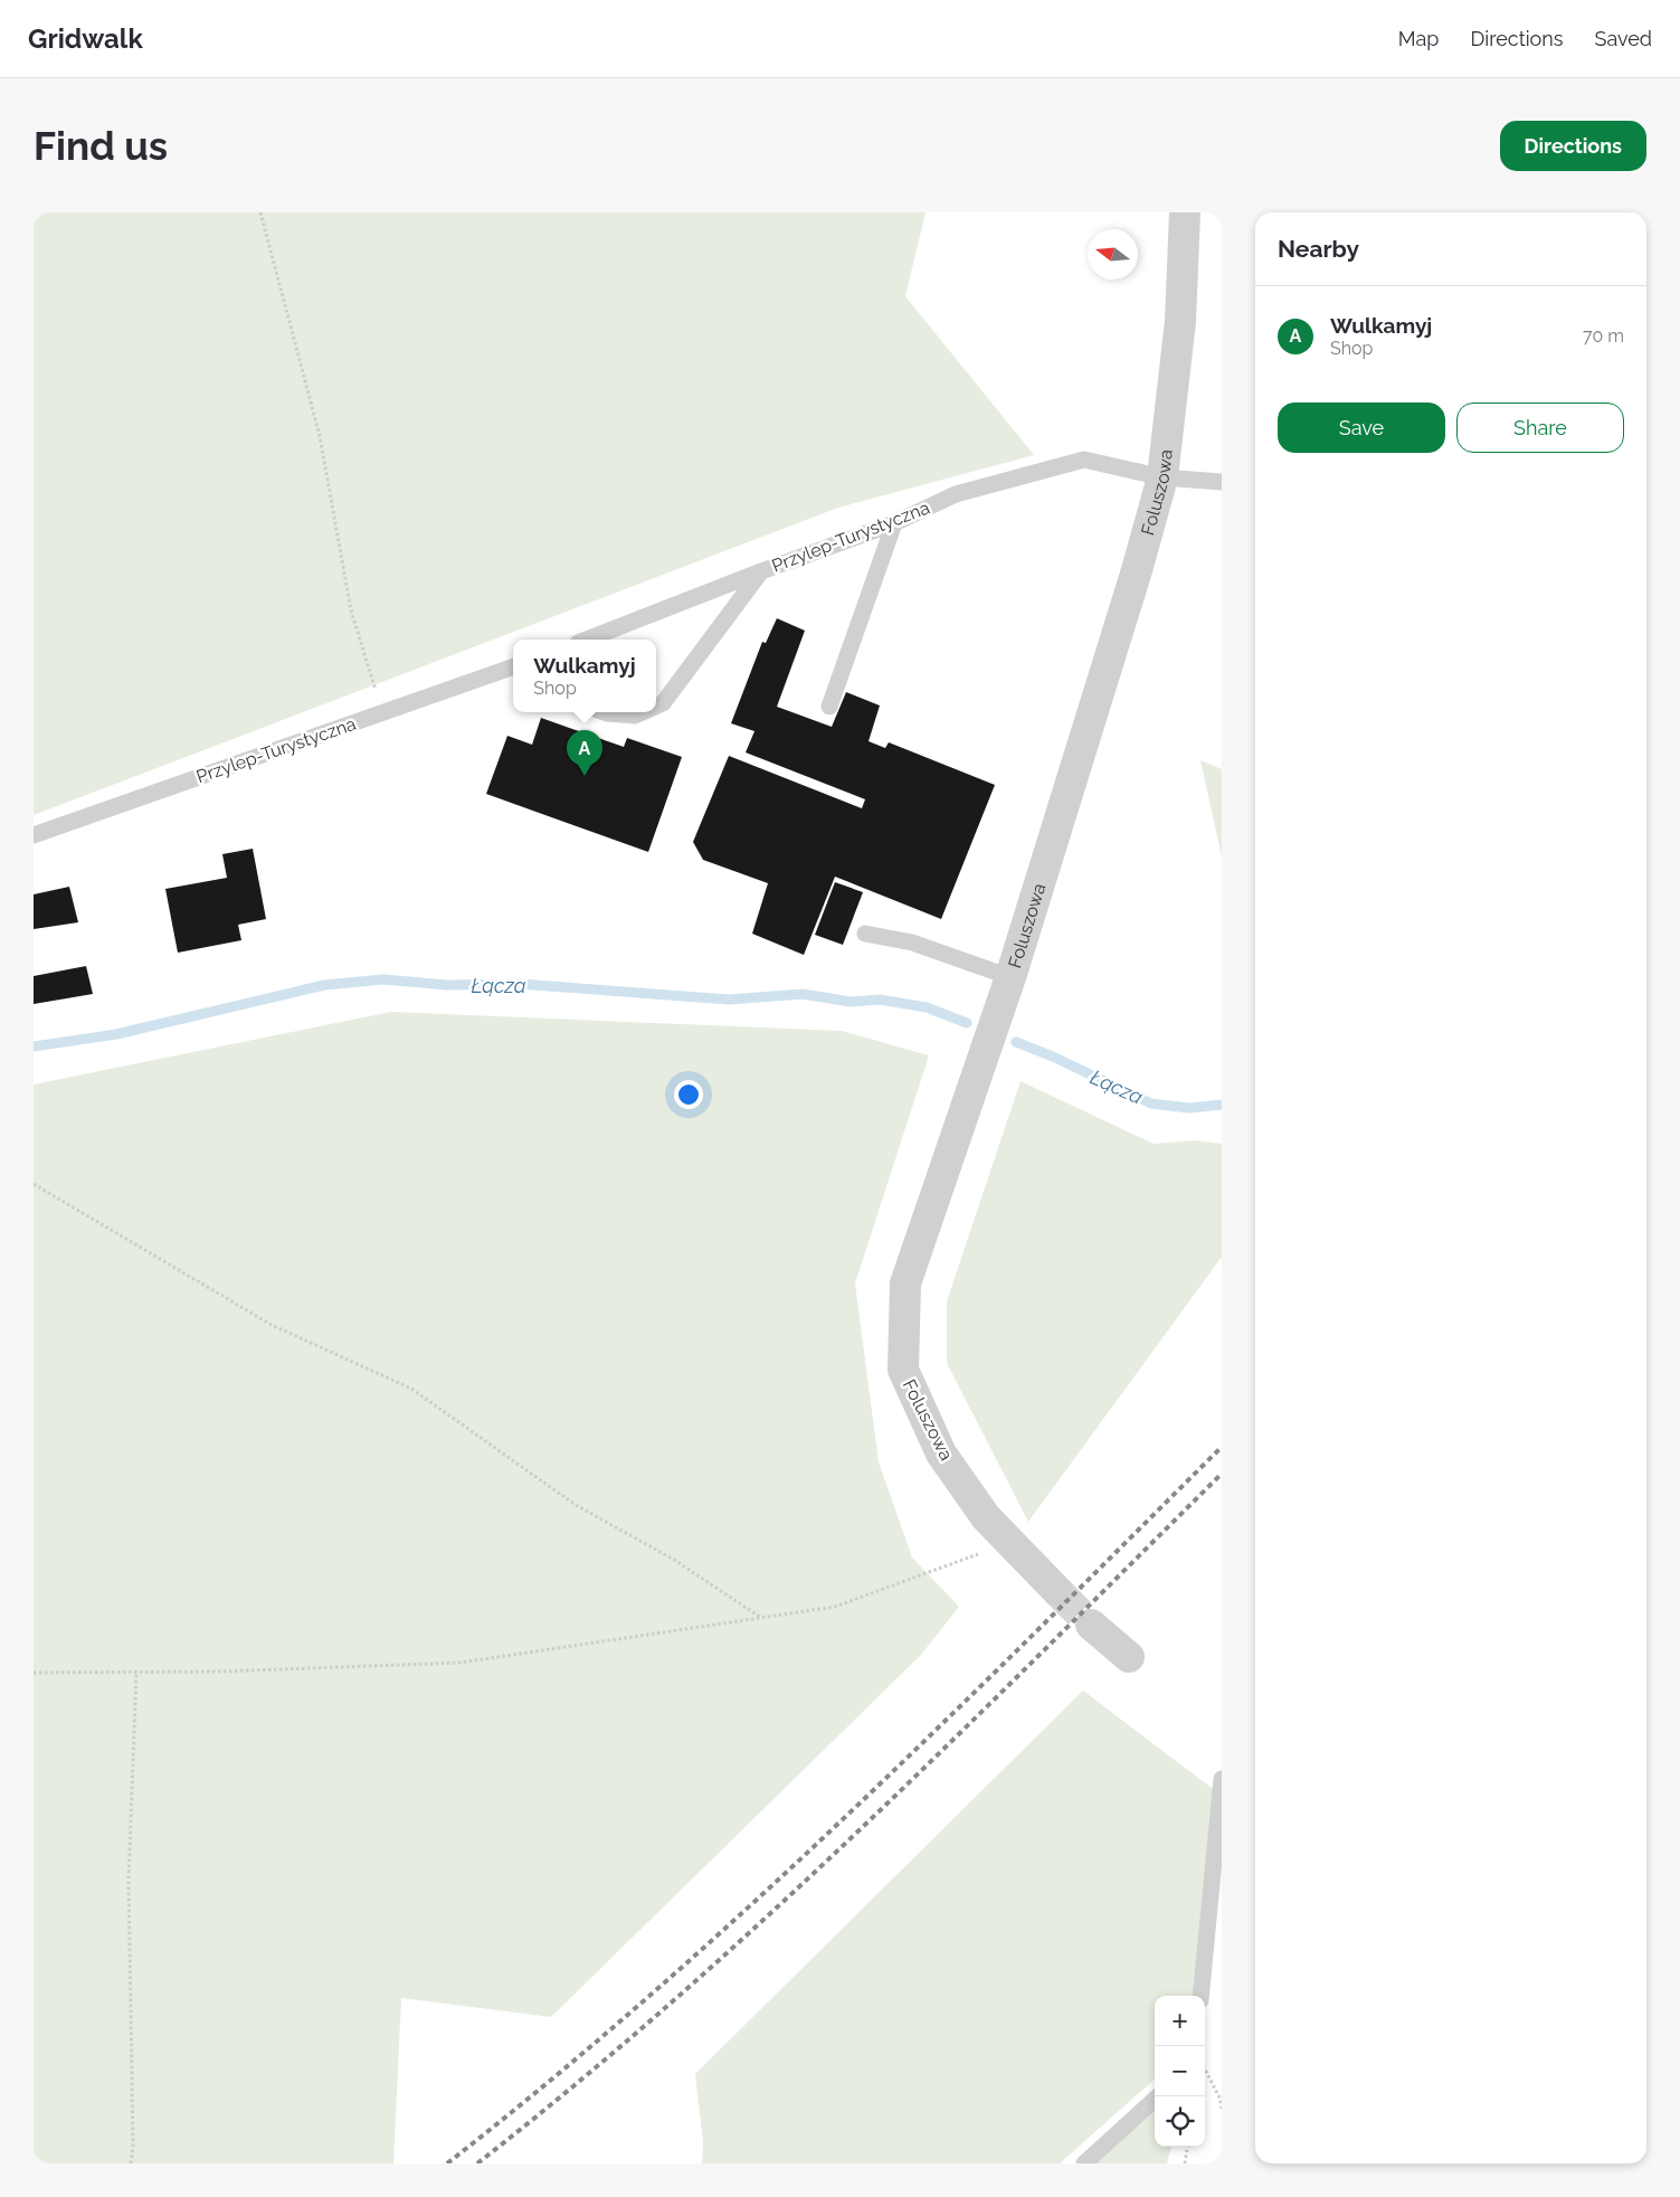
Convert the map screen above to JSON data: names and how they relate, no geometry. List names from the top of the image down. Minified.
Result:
{"streets":{"street":["Foluszowa"],"lane":["Przylep-Turystyczna"]},"crossings":[["Foluszowa","Przylep-Turystyczna"]],"water":["Łącza"],"north":"left","page":{"header":"Gridwalk","nav":["Map","Directions","Saved"],"buttons":["Directions",["Save","Share"]],"title":"Find us","heading":"Nearby","list":[{"mark":"A","name":"Wulkamyj","note":"Shop","value":"70 m"}],"popup":["Wulkamyj","Shop"],"pins":"A","map_buttons":["+","−"]}}
